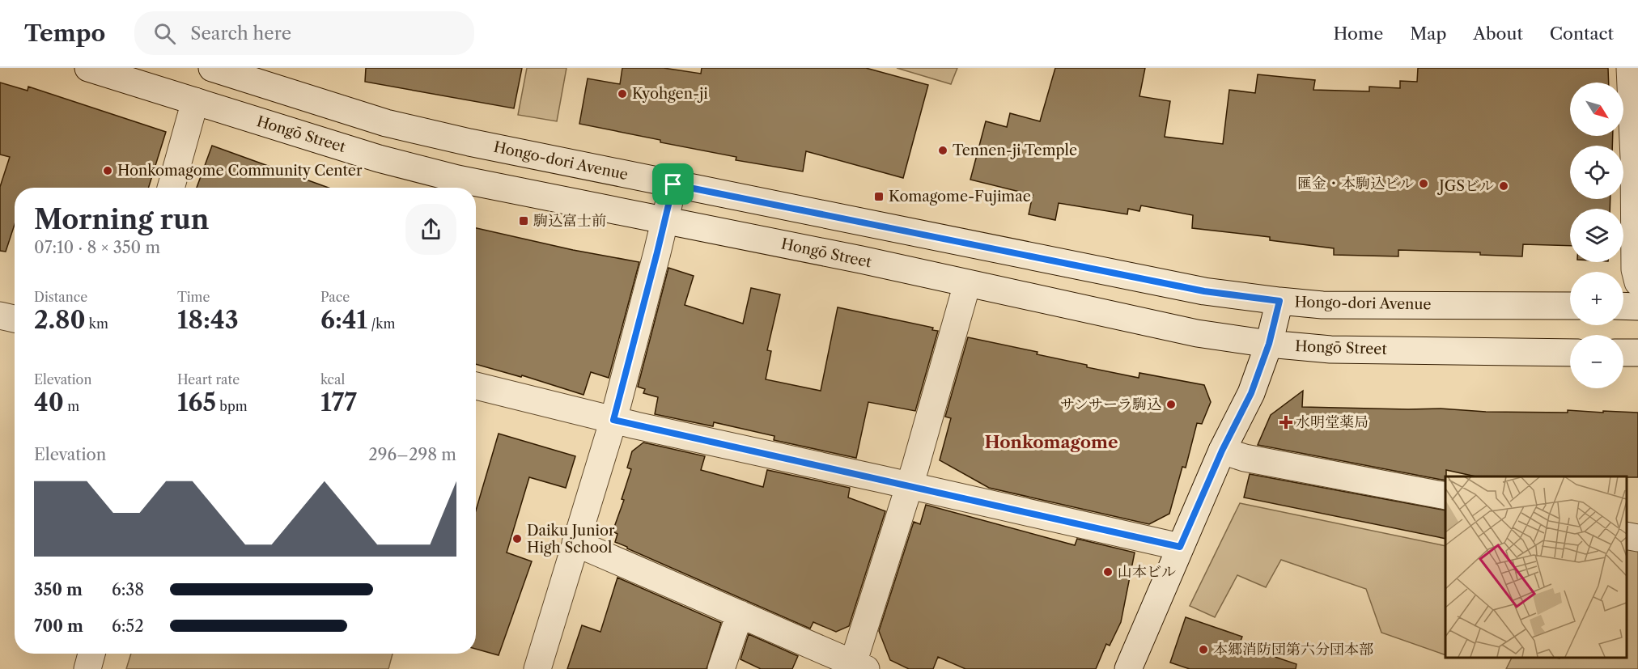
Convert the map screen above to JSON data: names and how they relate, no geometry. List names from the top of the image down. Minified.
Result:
{"streets":{"street":["Hongō Street","Hongo-dori Avenue"]},"districts":["Honkomagome"],"places":{"other":["Kyohgen-ji","Tennen-ji Temple","Honkomagome Community Center","匯金・本駒込ビル","JGSビル","サンサーラ駒込","Daiku Junior High School","山本ビル","本郷消防団第六分団本部"],"transit":["Komagome-Fujimae","駒込富士前"],"health":["水明堂薬局"]},"north":"bottom right","page":{"header":"Tempo","search":"Search here","nav":["Home","Map","About","Contact"],"map_buttons":["+","−"],"heading":["Morning run","07:10 · 8 × 350 m"],"stats":[["Distance","2.80 km"],["Time","18:43"],["Pace","6:41 /km"],["Elevation","40 m"],["Heart rate","165 bpm"],["kcal","177"]],"chart":["Elevation","296–298 m"],"list":[{"name":"350 m","note":"6:38"},{"name":"700 m","note":"6:52"}]}}
